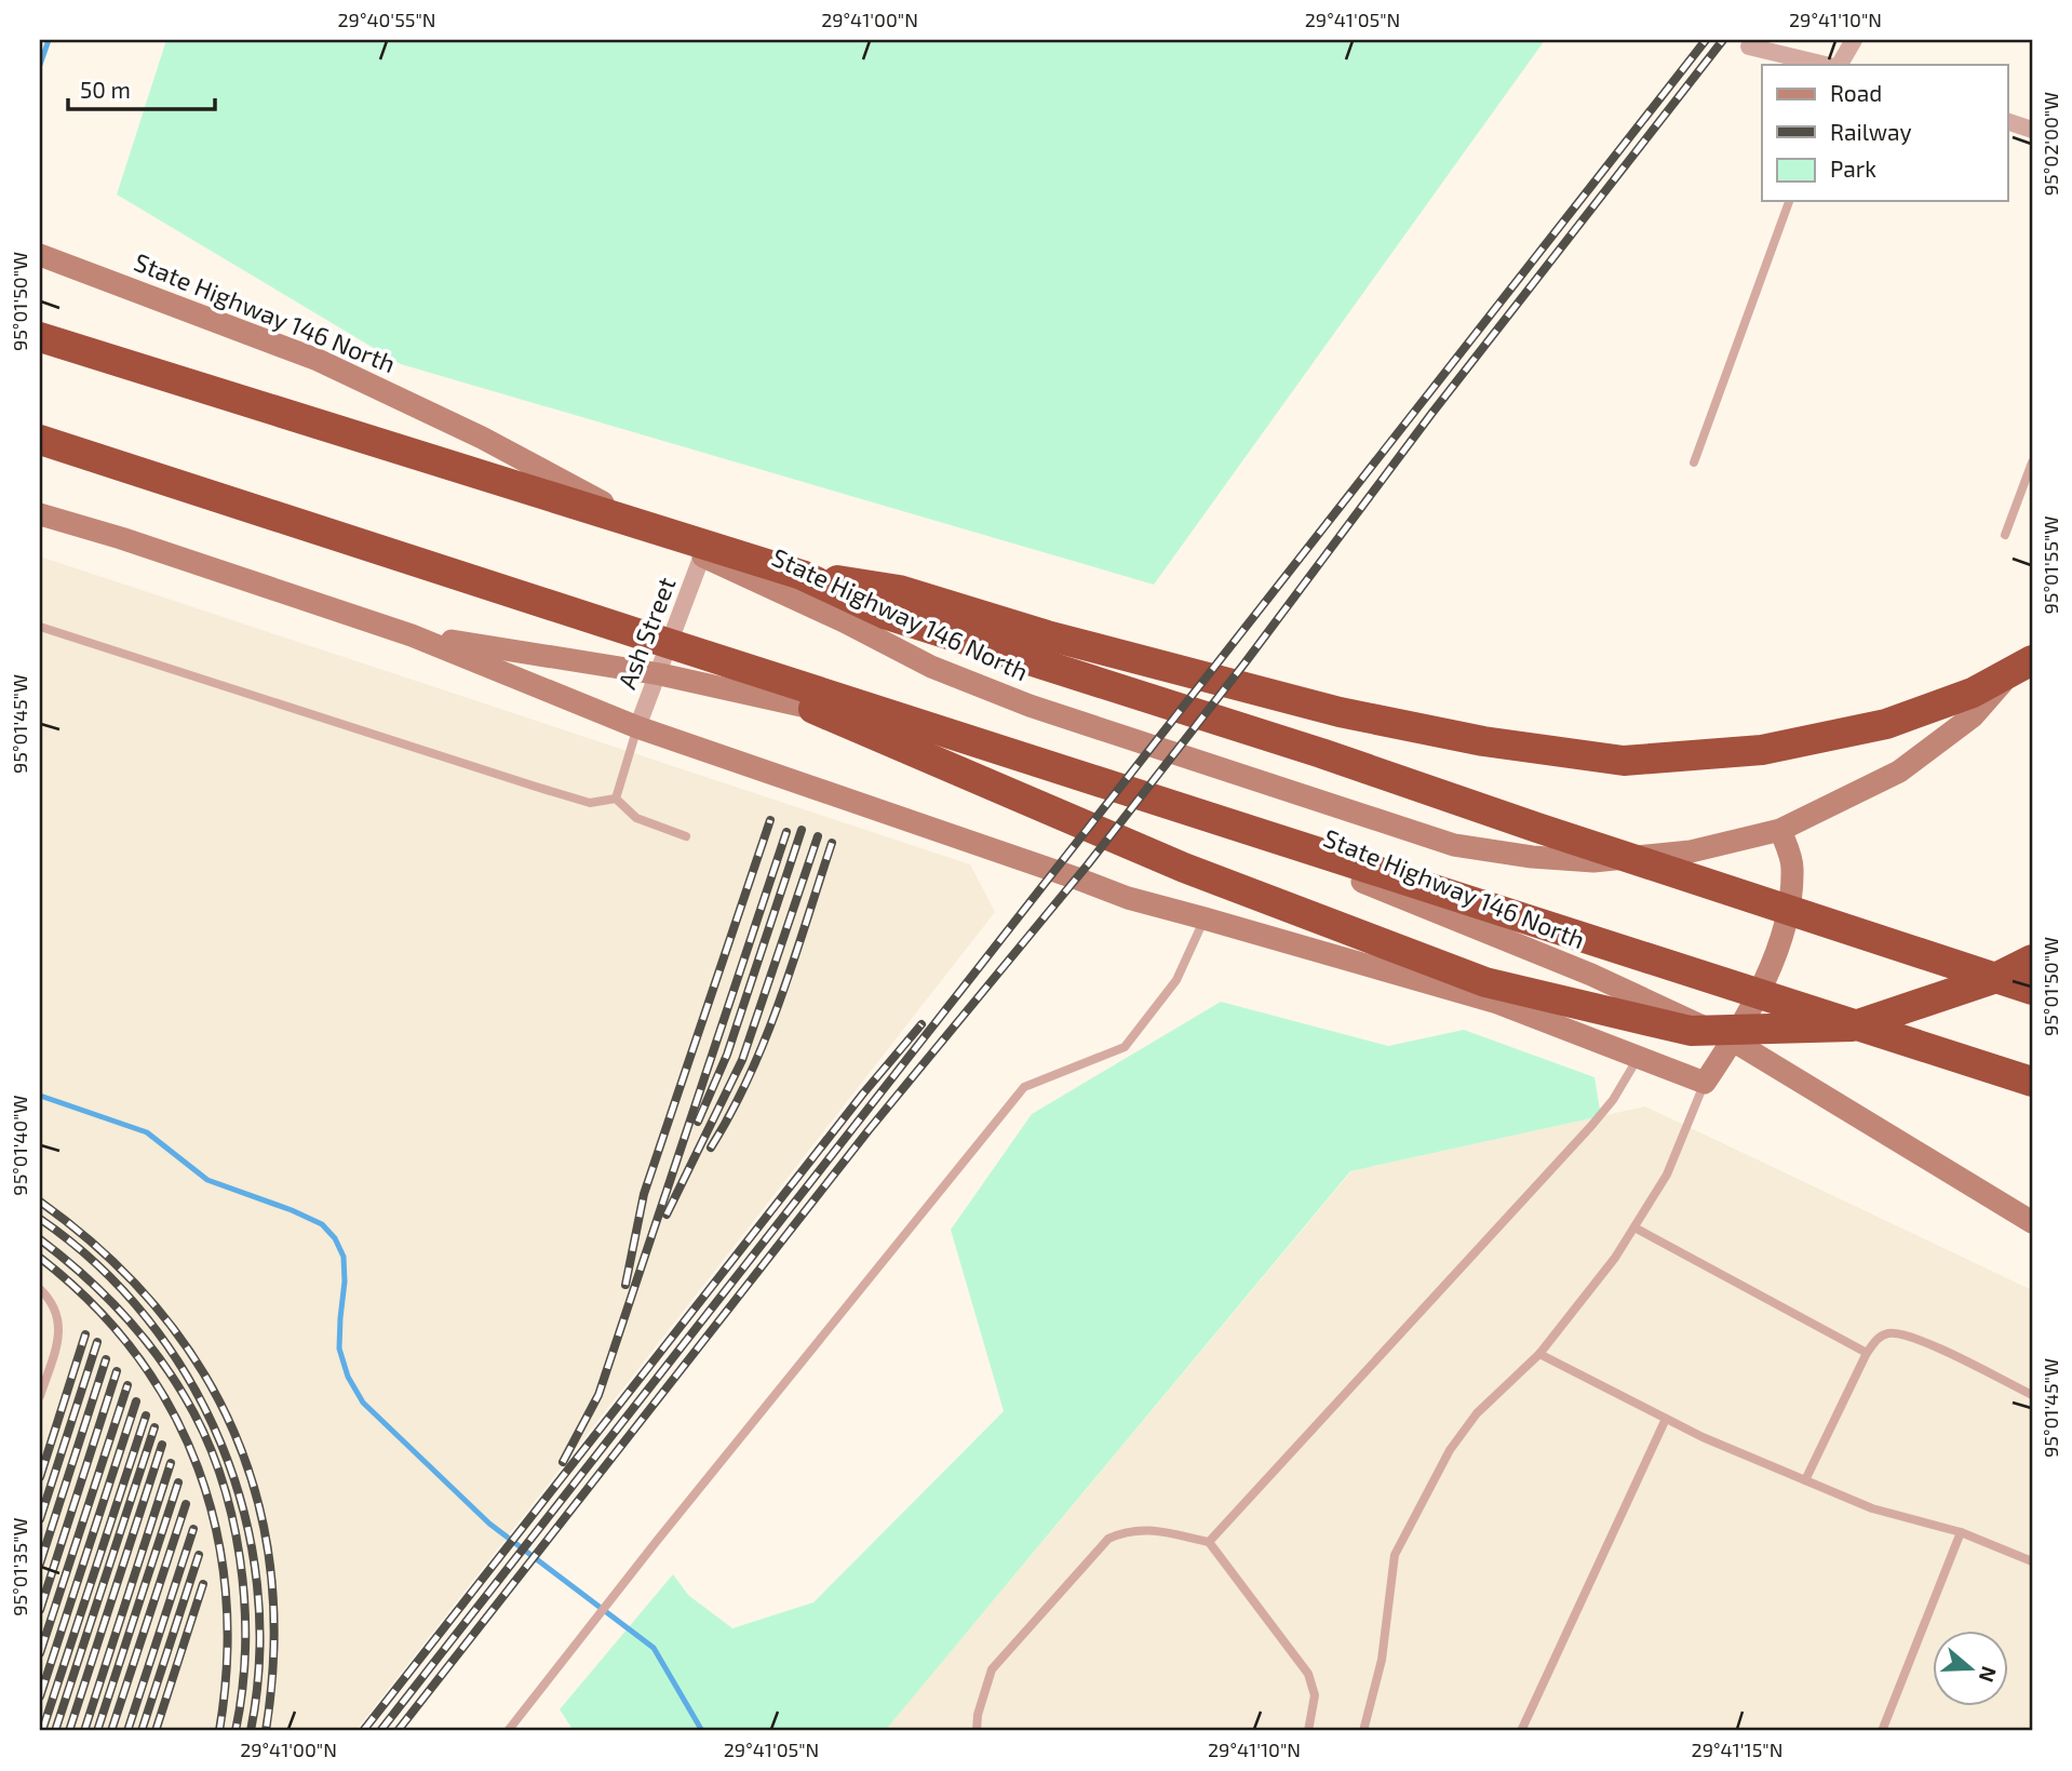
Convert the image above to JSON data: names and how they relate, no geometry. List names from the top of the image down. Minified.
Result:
{"streets":{"main road":["State Highway 146 North"],"street":["Ash Street"]},"crossings":[["State Highway 146 North","Ash Street"]],"legend":["Road","Railway","Park"],"scale_bar":"50 m","north":"right","coordinates":["29°40'55\"N","29°41'00\"N","29°41'05\"N","29°41'10\"N","95°02'00\"W","95°01'50\"W","95°01'55\"W","95°01'45\"W","95°01'40\"W","95°01'35\"W","29°41'15\"N"]}
